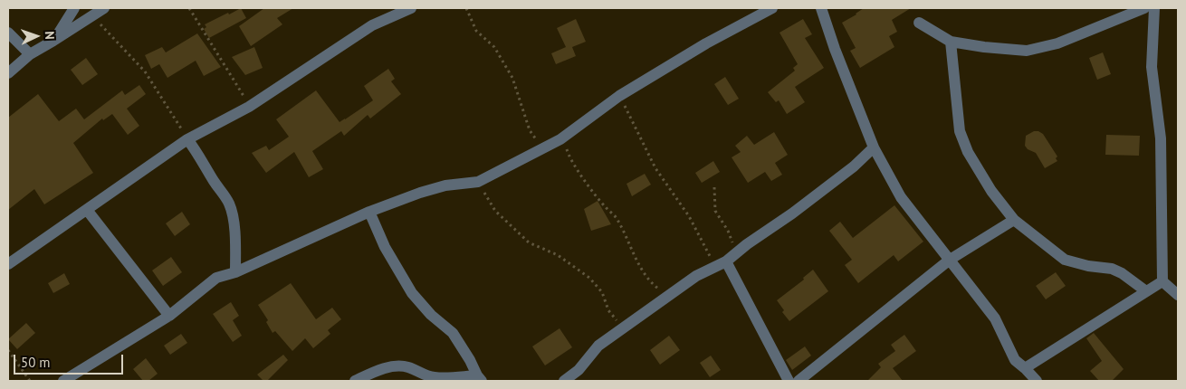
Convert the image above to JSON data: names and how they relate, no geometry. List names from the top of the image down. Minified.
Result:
{"scale_bar":"50 m","north":"right"}
